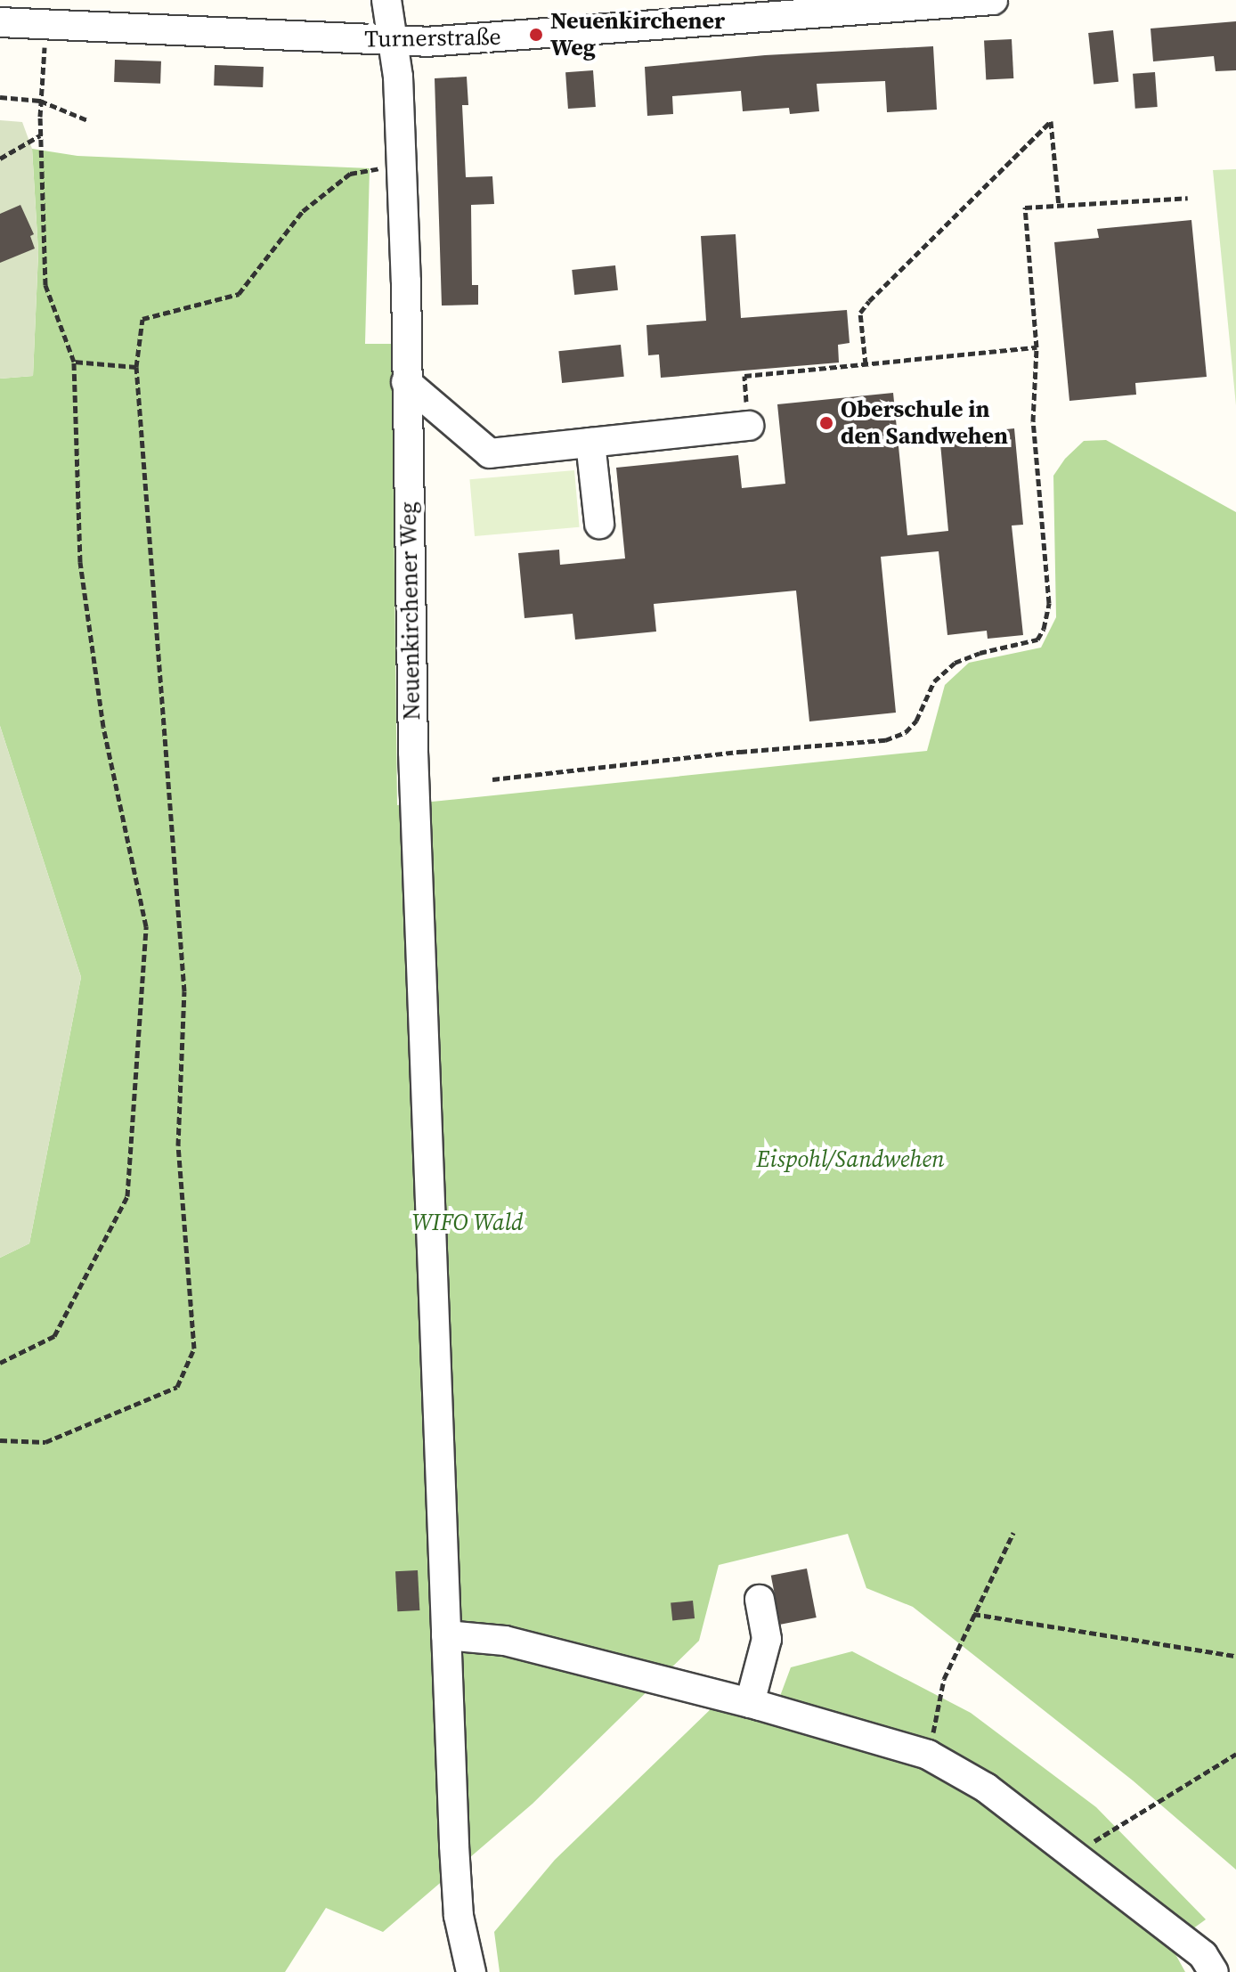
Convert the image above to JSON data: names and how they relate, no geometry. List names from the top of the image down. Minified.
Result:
{"streets":{"street":["Turnerstraße","Neuenkirchener Weg"]},"crossings":[["Turnerstraße","Neuenkirchener Weg"]],"parks":["Eispohl/Sandwehen","WIFO Wald"],"places":["Neuenkirchener Weg","Oberschule in den Sandwehen"]}
